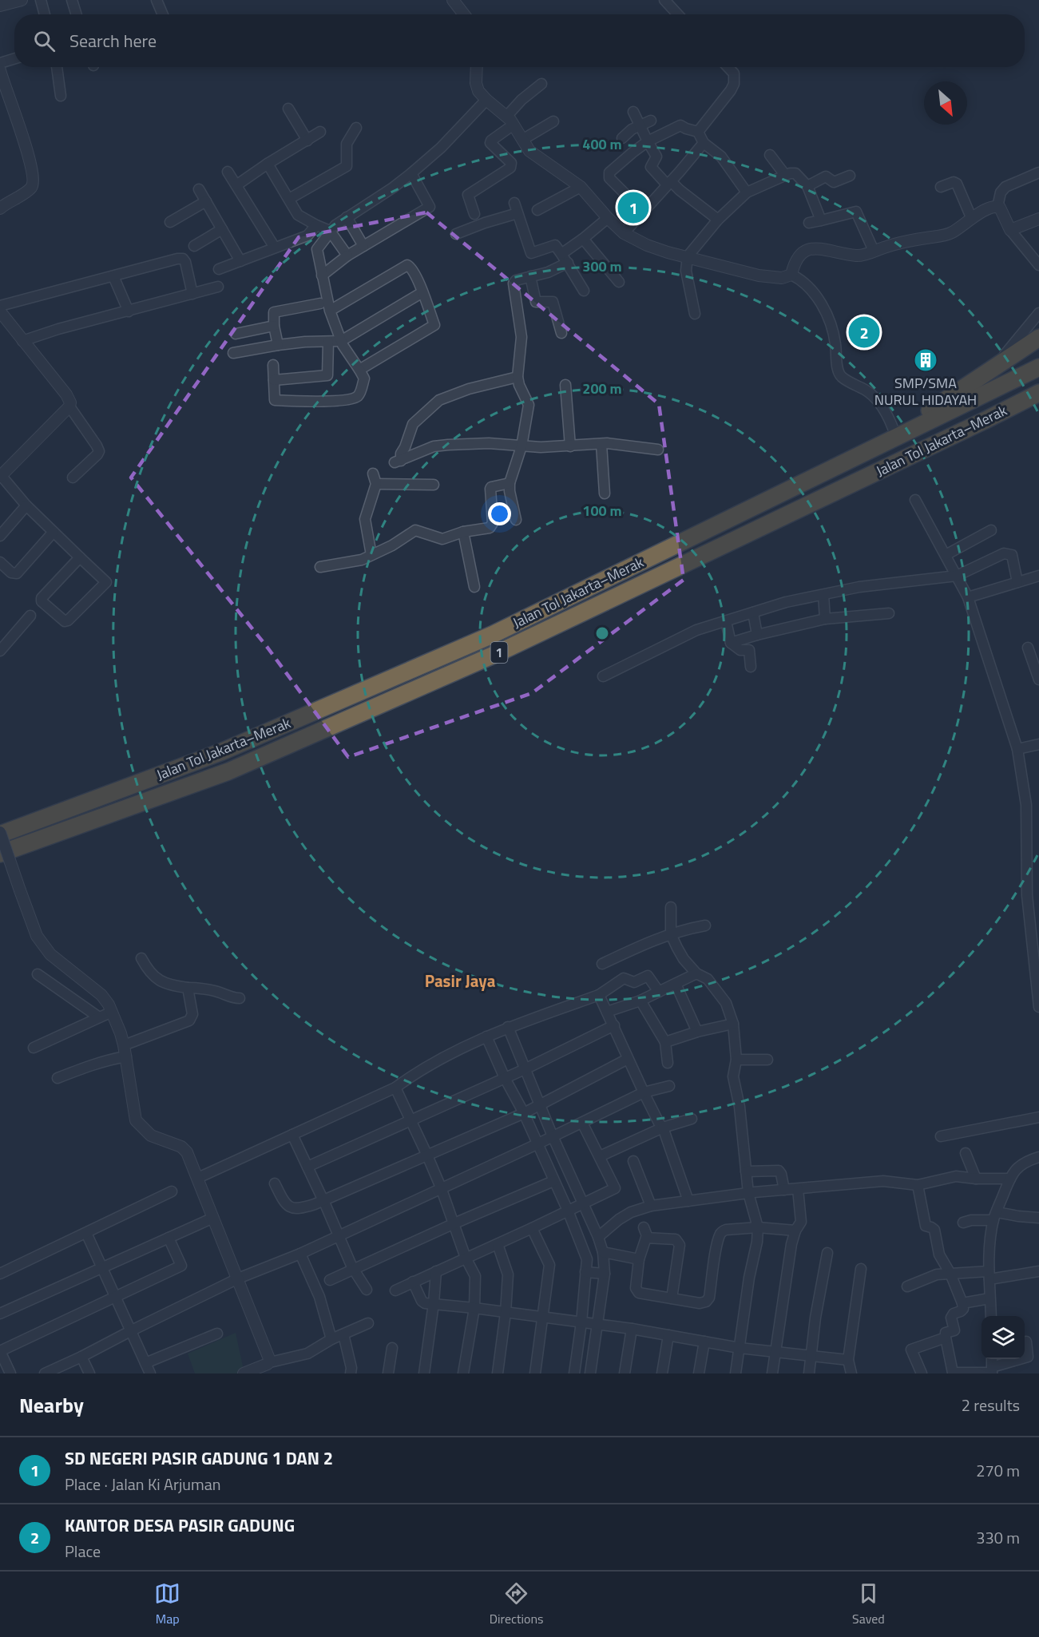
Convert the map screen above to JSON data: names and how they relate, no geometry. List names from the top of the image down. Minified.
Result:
{"streets":{"highway":["Jalan Tol Jakarta–Merak","1"]},"districts":["Pasir Jaya"],"places":{"building":["SMP/SMA NURUL HIDAYAH"]},"north":"bottom right","page":{"search":"Search here","pins":["1","2"],"heading":["Nearby","2 results"],"list":[{"mark":"1","name":"SD NEGERI PASIR GADUNG 1 DAN 2","note":"Place · Jalan Ki Arjuman","value":"270 m"},{"mark":"2","name":"KANTOR DESA PASIR GADUNG","note":"Place","value":"330 m"}],"nav":["Map","Directions","Saved"]},"rings":["400 m","300 m","200 m","100 m"]}
